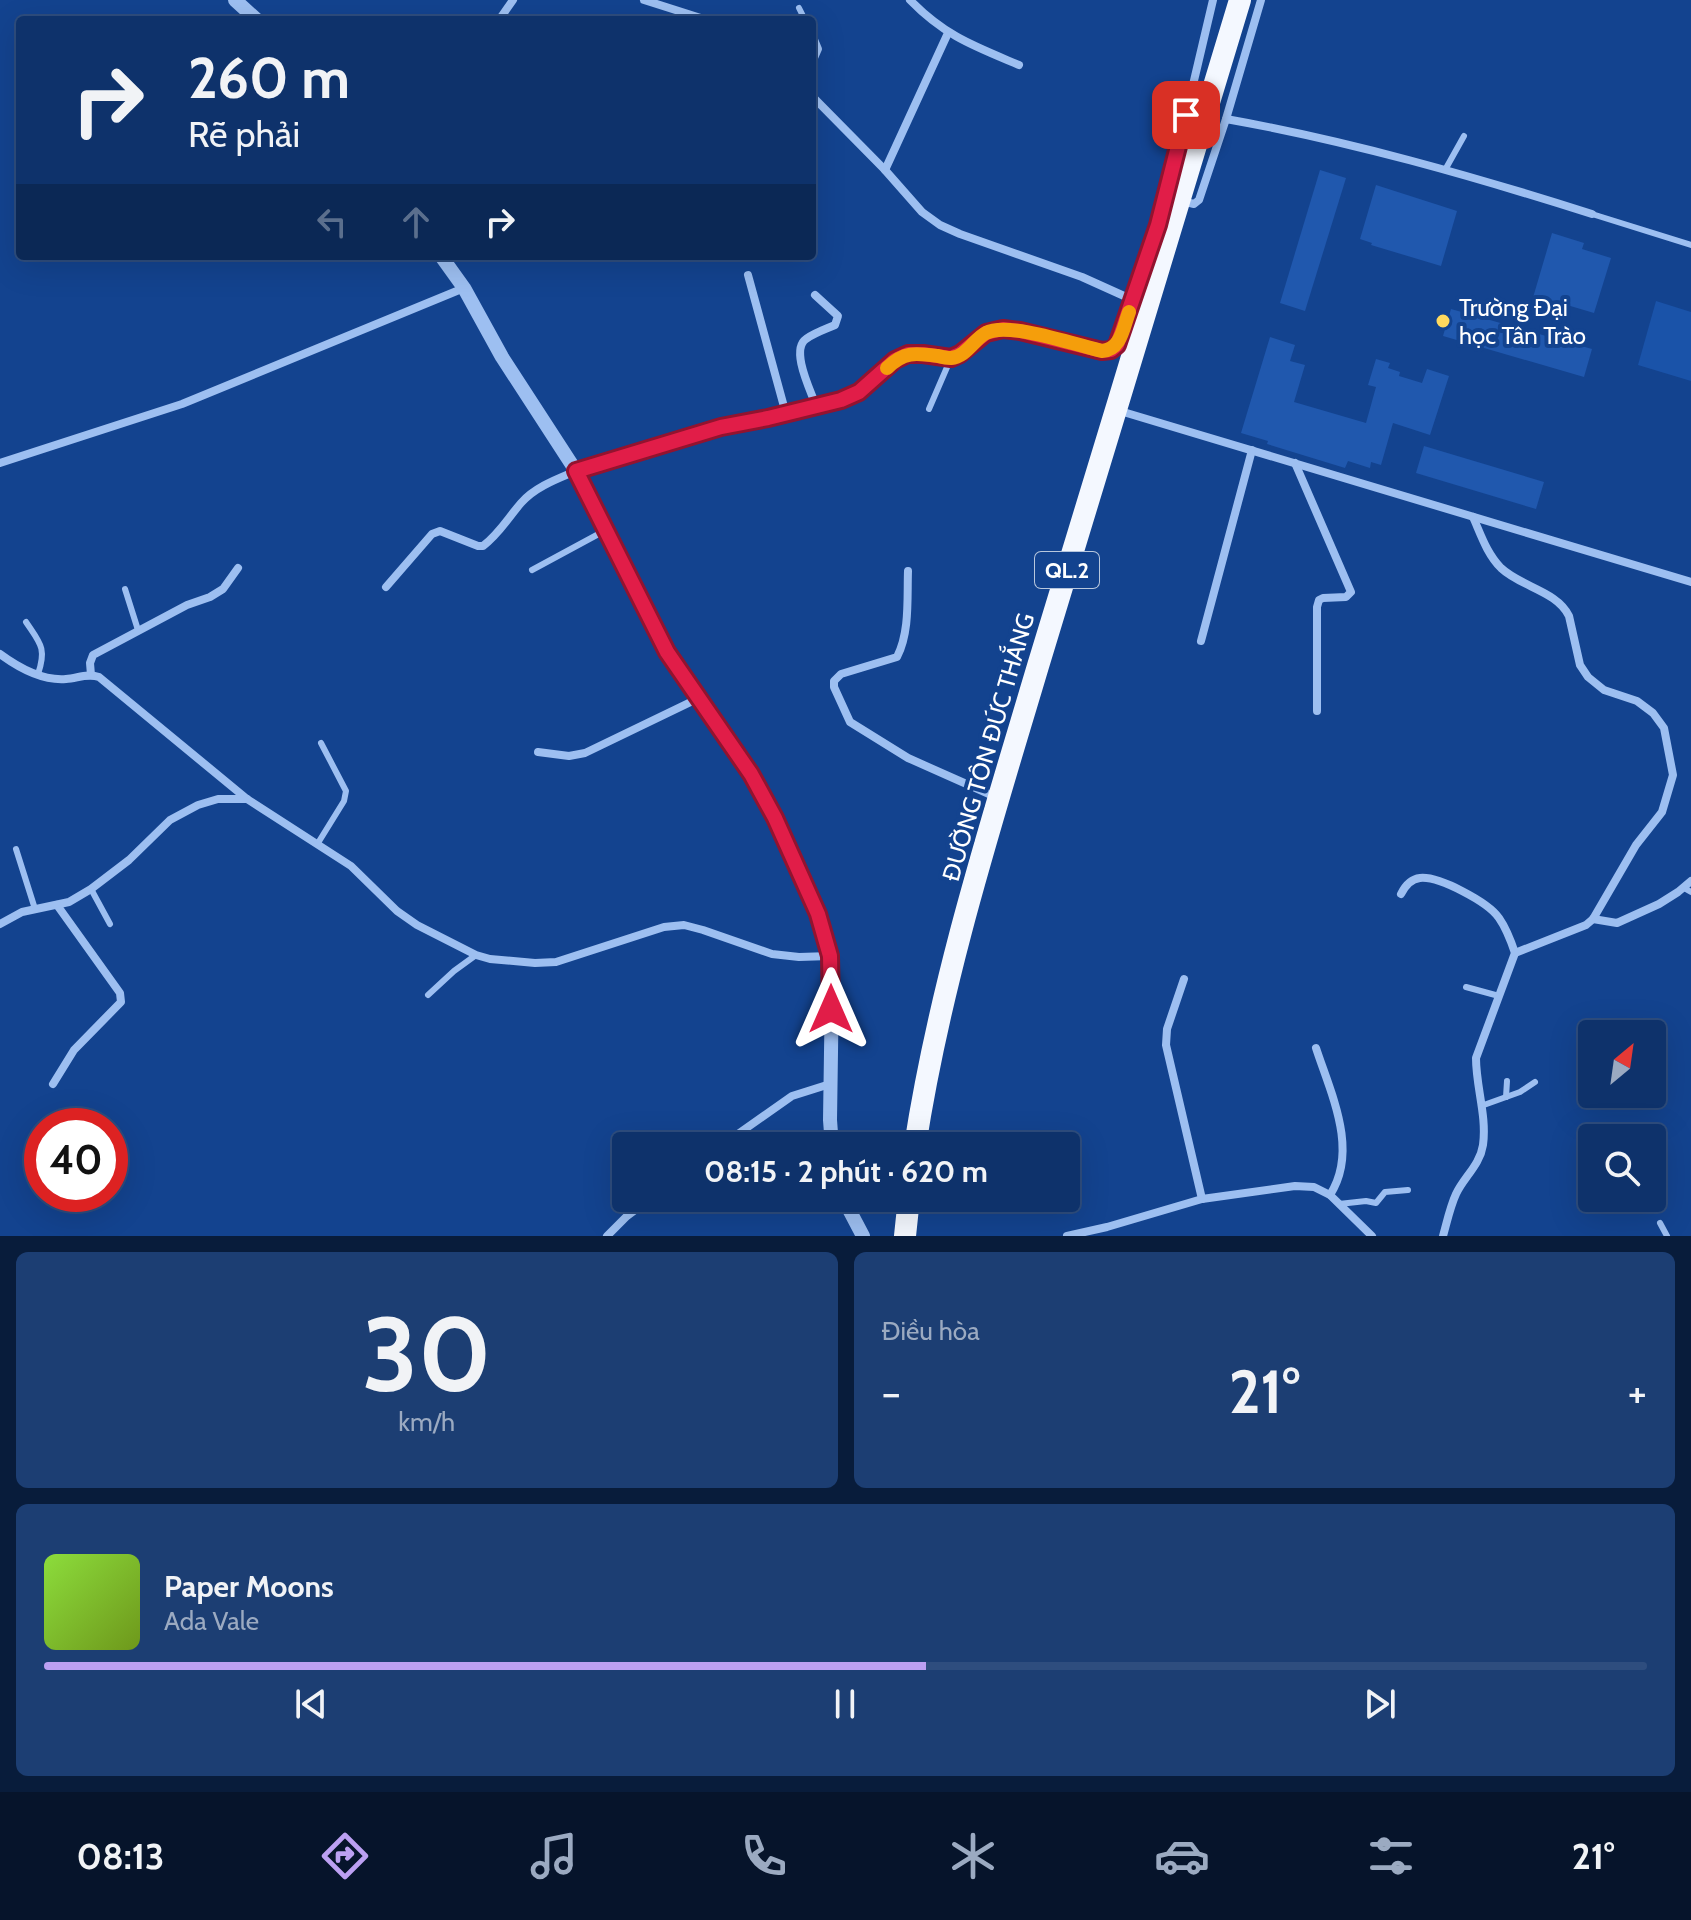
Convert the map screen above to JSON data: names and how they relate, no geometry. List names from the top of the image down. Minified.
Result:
{"streets":{"highway":["QL.2","ĐƯỜNG TÔN ĐỨC THẮNG"]},"places":["Trường Đại học Tân Trào"],"north":"top right","page":{"turn":["260 m","Rẽ phải"],"limit":"40","trip":"08:15 · 2 phút · 620 m","tile":[["30","km/h"],"Điều hòa"],"heat":["−","21°","+"],"song":["Paper Moons","Ada Vale"],"tabs":["08:13","21°"]}}
